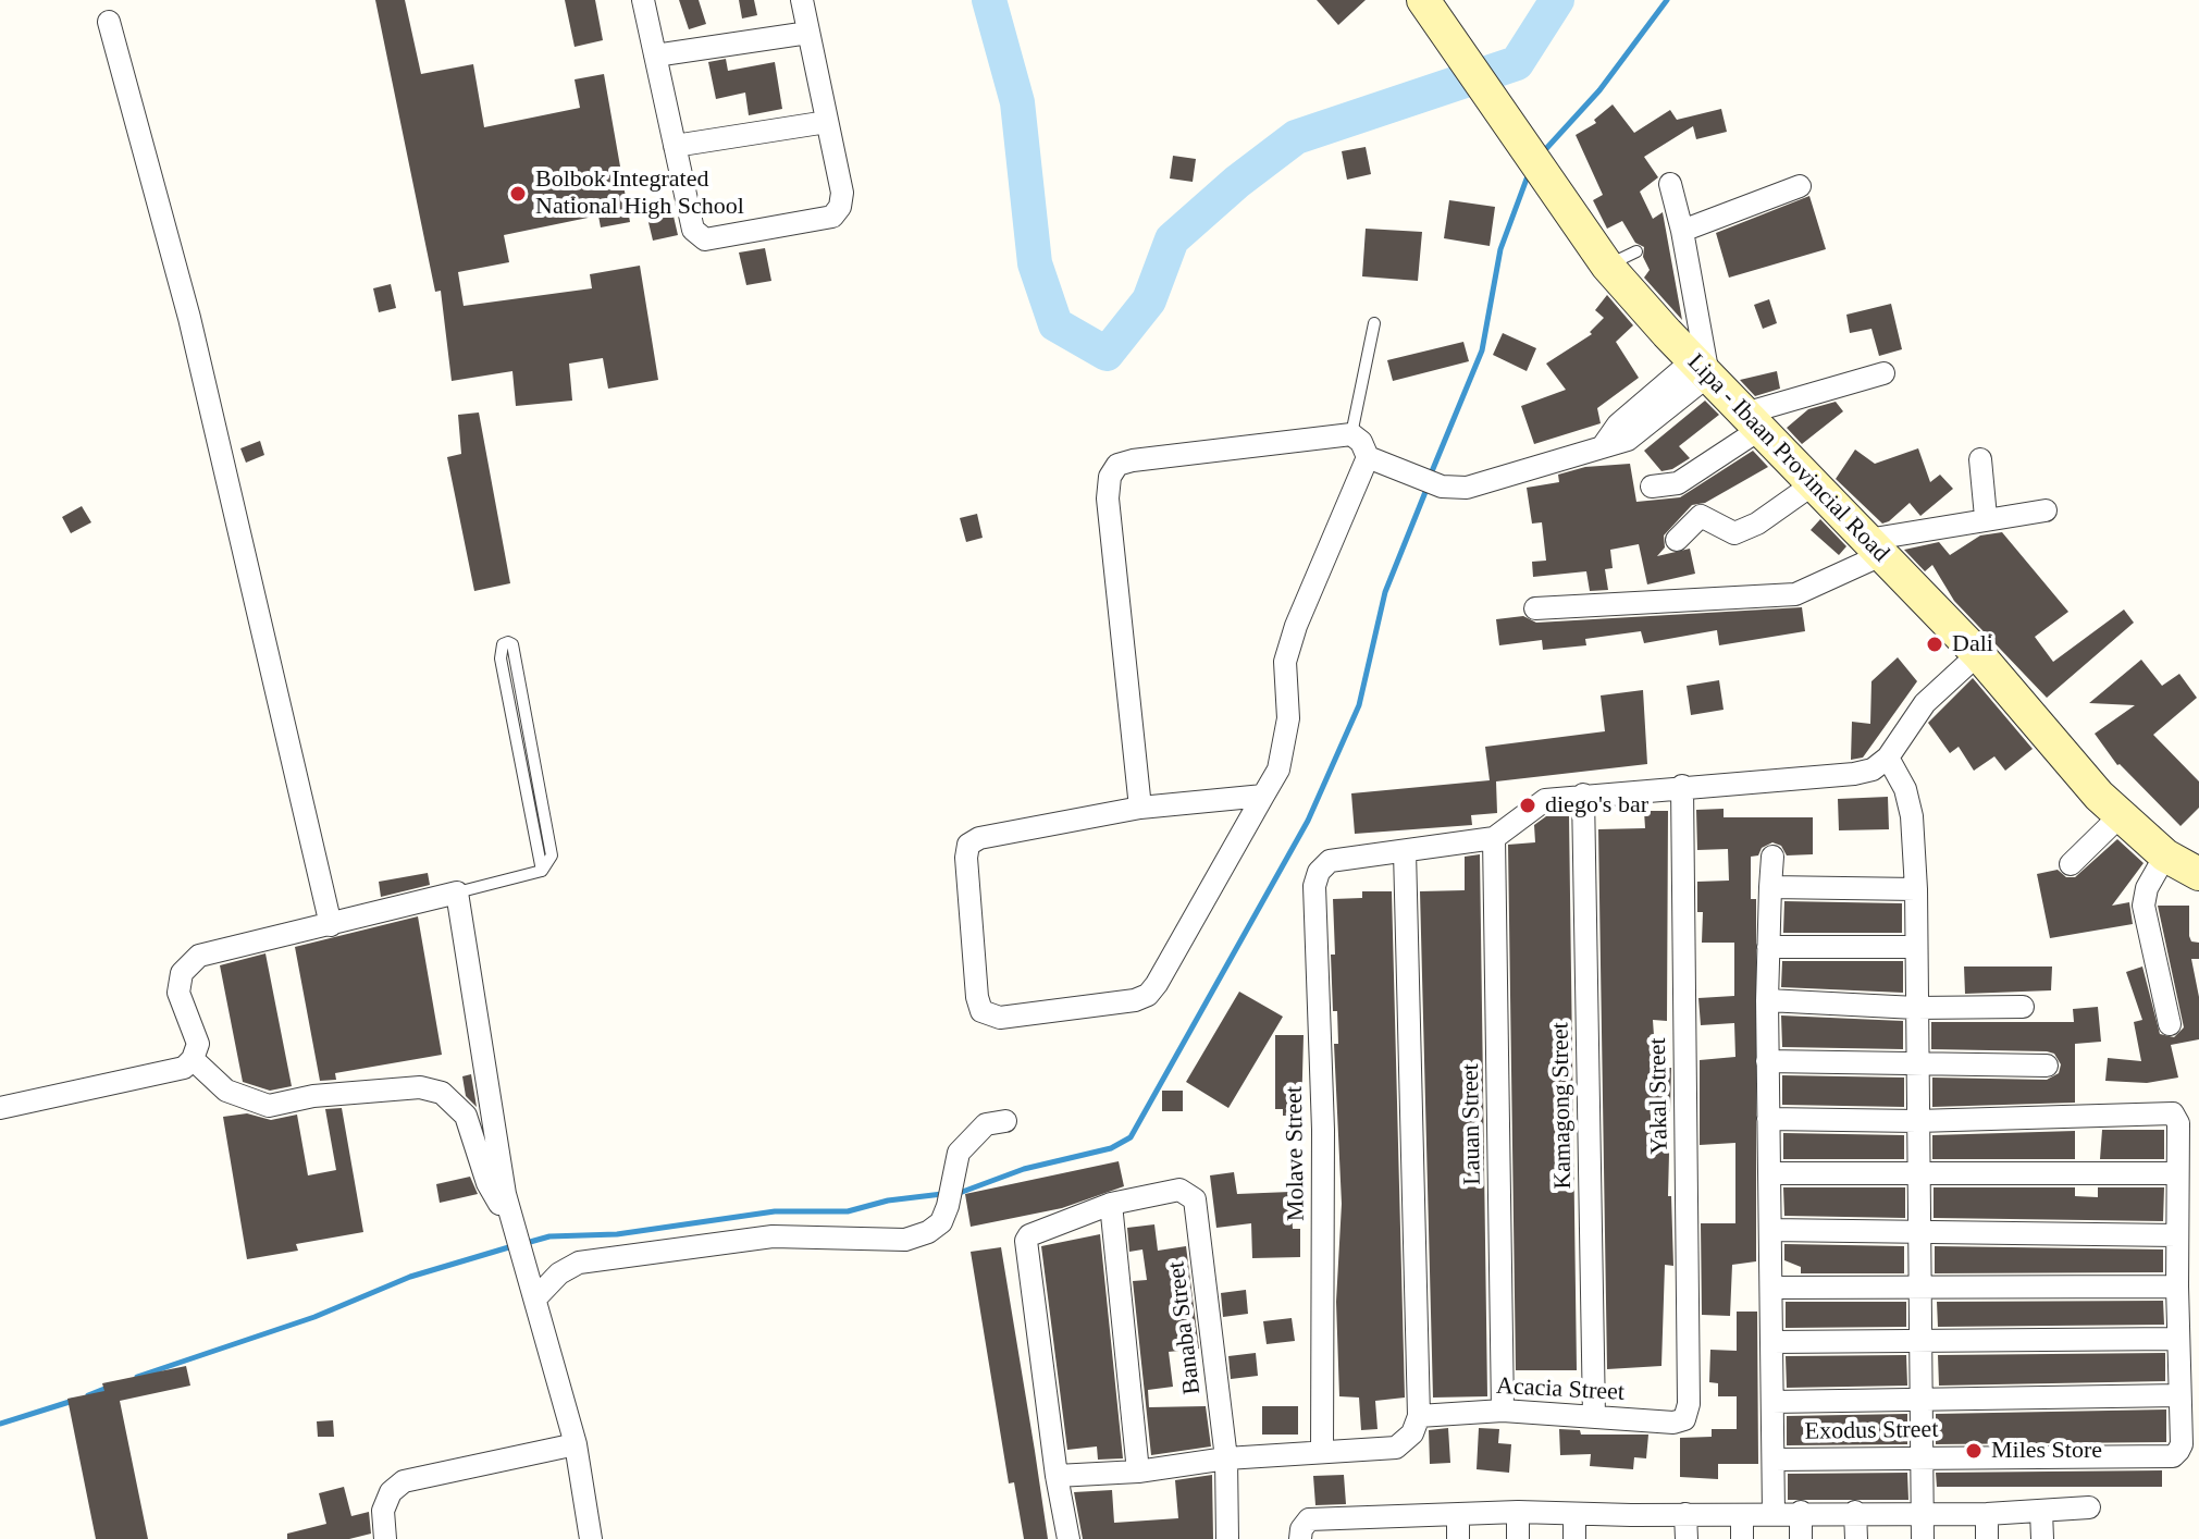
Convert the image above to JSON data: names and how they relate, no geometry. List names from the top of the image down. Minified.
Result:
{"streets":{"main road":["Lipa - Ibaan Provincial Road"],"street":["Yakal Street","Kamagong Street","Lauan Street","Molave Street","Banaba Street","Acacia Street","Exodus Street"]},"crossings":[["Yakal Street","Acacia Street"],["Kamagong Street","Acacia Street"],["Lauan Street","Acacia Street"]],"places":["Bolbok Integrated National High School","Dali","diego's bar","Miles Store"]}
